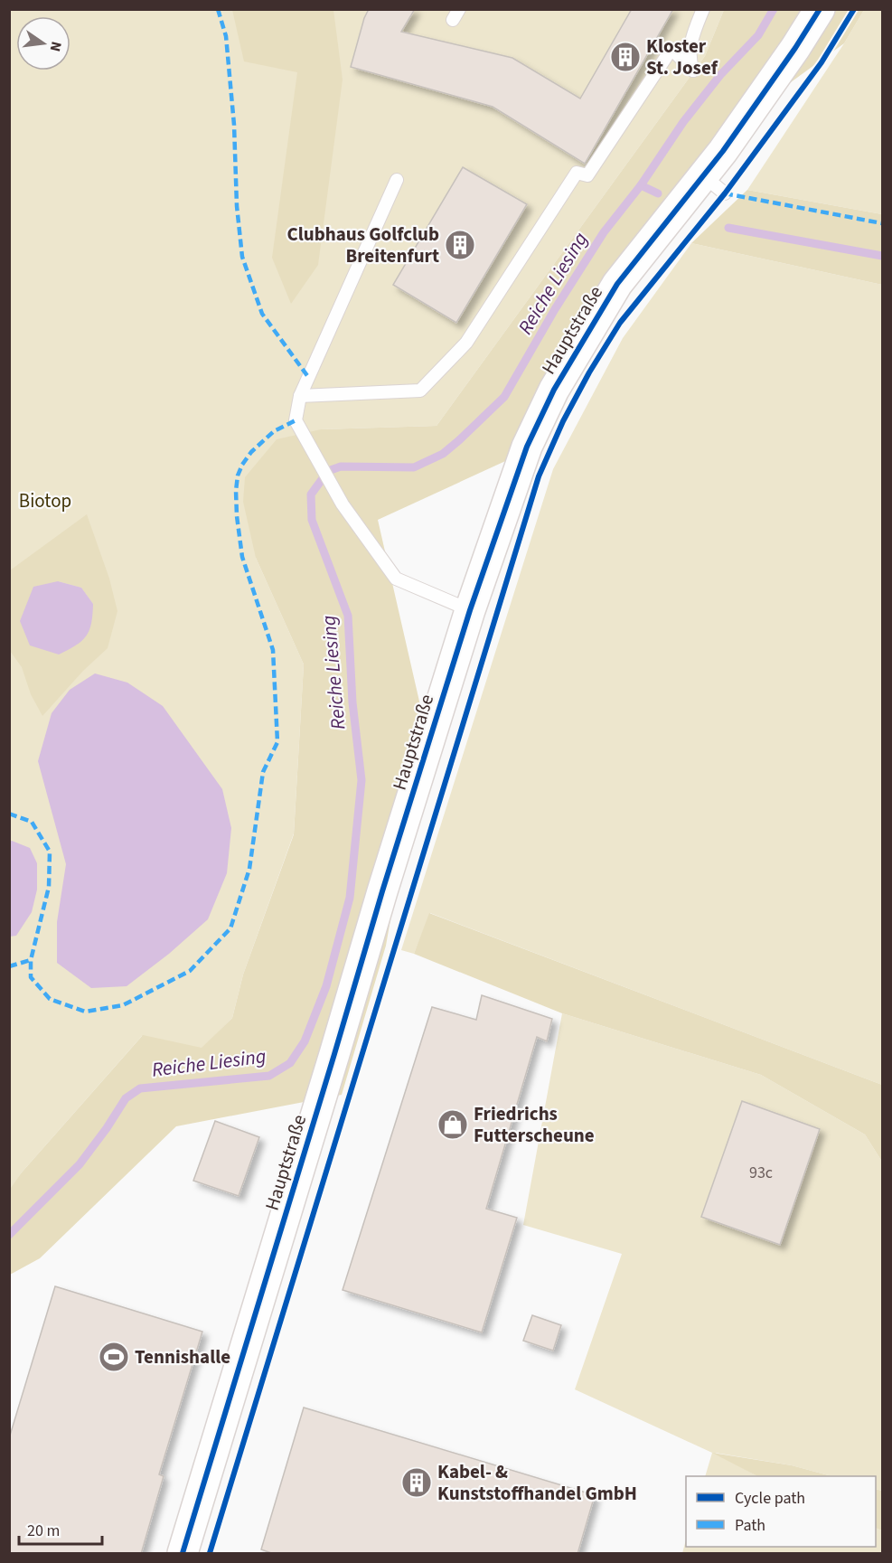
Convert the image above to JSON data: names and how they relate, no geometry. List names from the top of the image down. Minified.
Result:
{"streets":{"main road":["Hauptstraße"]},"water":["Reiche Liesing"],"parks":["Biotop"],"places":{"building":["Kloster St. Josef","Clubhaus Golfclub Breitenfurt","Kabel- & Kunststoffhandel GmbH"],"shop":["Friedrichs Futterscheune"],"sports":["Tennishalle"]},"house_numbers":["93c"],"legend":["Cycle path","Path"],"scale_bar":"20 m","north":"right"}
